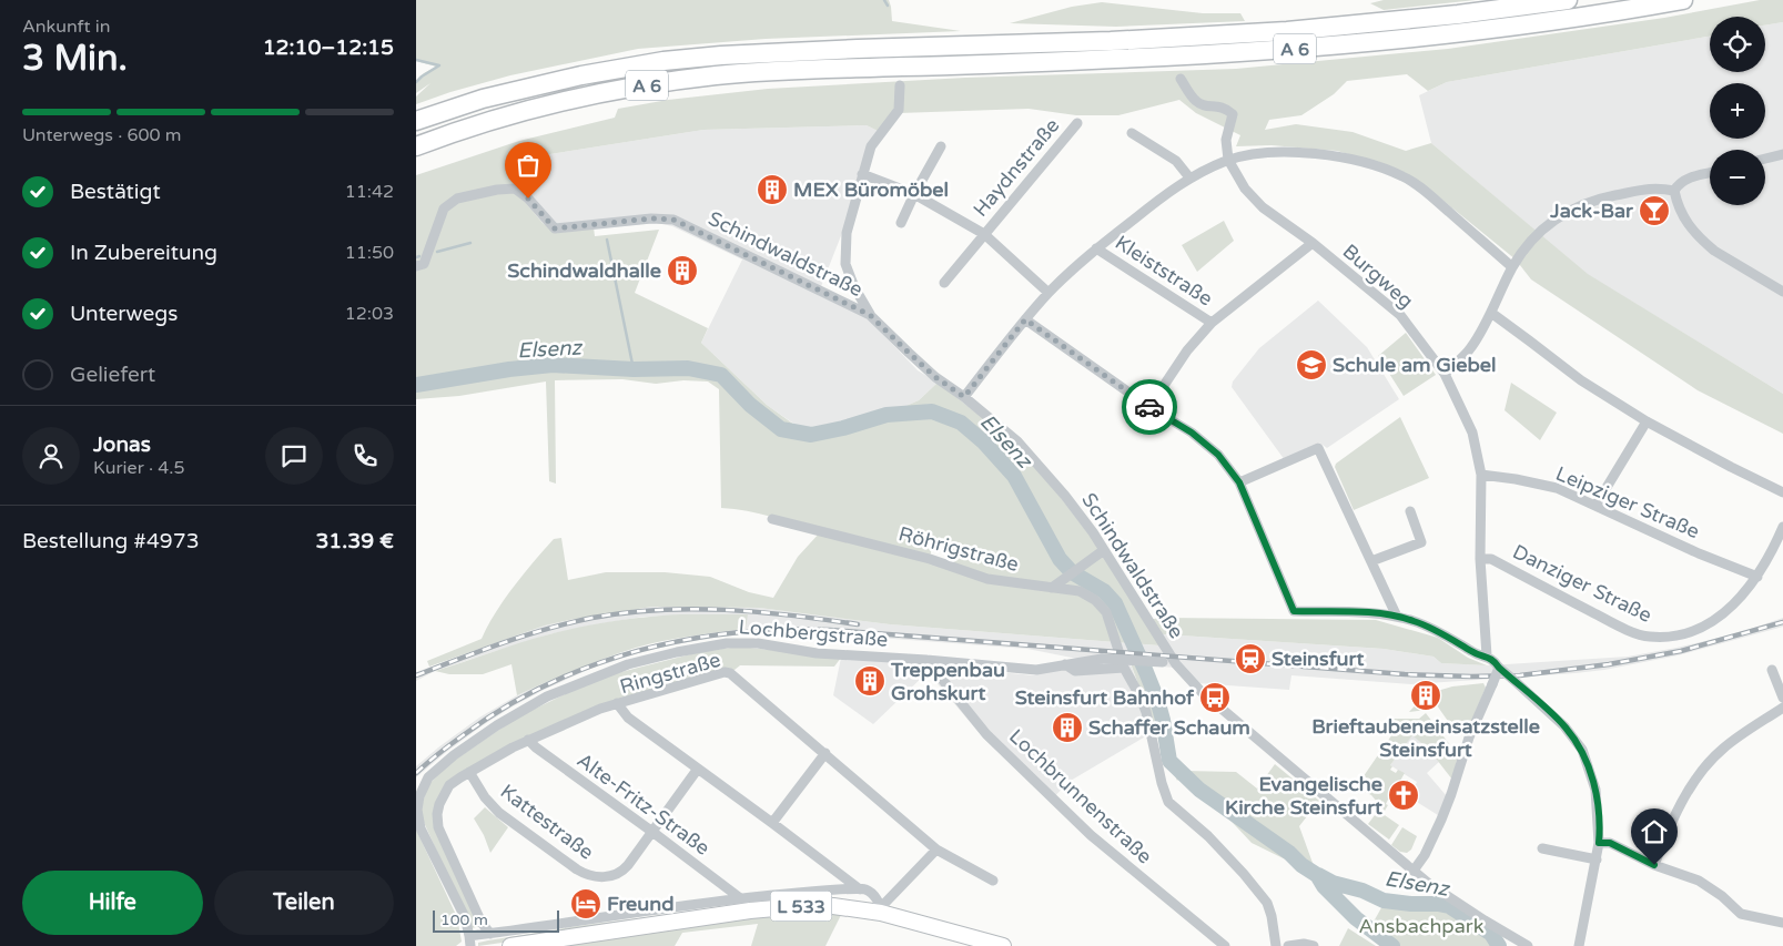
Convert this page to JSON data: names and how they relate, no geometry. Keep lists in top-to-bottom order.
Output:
{
  "streets": {
    "highway": ["A 6"],
    "main road": ["L 533"],
    "street": [
      "Haydnstraße",
      "Schindwaldstraße",
      "Kleiststraße",
      "Burgweg",
      "Leipziger Straße",
      "Röhrigstraße",
      "Danziger Straße",
      "Lochbergstraße",
      "Ringstraße",
      "Lochbrunnenstraße",
      "Alte-Fritz-Straße",
      "Kattestraße"
    ]
  },
  "crossings": [
    ["Haydnstraße", "Schindwaldstraße"],
    ["Schindwaldstraße", "Lochbergstraße"],
    ["Burgweg", "Leipziger Straße"],
    ["Burgweg", "Danziger Straße"],
    ["Leipziger Straße", "Danziger Straße"],
    ["Lochbergstraße", "Lochbrunnenstraße"],
    ["Ringstraße", "Kattestraße"],
    ["Ringstraße", "L 533"],
    ["Alte-Fritz-Straße", "Kattestraße"]
  ],
  "water": ["Elsenz"],
  "parks": ["Ansbachpark"],
  "places": {
    "building": [
      "MEX Büromöbel",
      "Schindwaldhalle",
      "Treppenbau Grohskurt",
      "Brieftaubeneinsatzstelle Steinsfurt",
      "Schaffer Schaum"
    ],
    "bar": ["Jack-Bar"],
    "school or university": ["Schule am Giebel"],
    "station": ["Steinsfurt"],
    "bus stop": ["Steinsfurt Bahnhof"],
    "church": ["Evangelische Kirche Steinsfurt"],
    "hotel": ["Freund"]
  },
  "scale_bar": "100 m",
  "page": {
    "heading": ["3 Min.", "Ankunft in", "12:10–12:15"],
    "panel": [
      "Jonas",
      "Kurier · 4.5",
      "Bestellung #4973",
      "31.39 €"
    ],
    "map_buttons": ["+", "−"],
    "bar": "Unterwegs · 600 m",
    "list": [
      ["Bestätigt", "11:42"],
      ["In Zubereitung", "11:50"],
      ["Unterwegs", "12:03"],
      "Geliefert"
    ],
    "buttons": ["Hilfe", "Teilen"],
    "scale": "100 m"
  }
}
